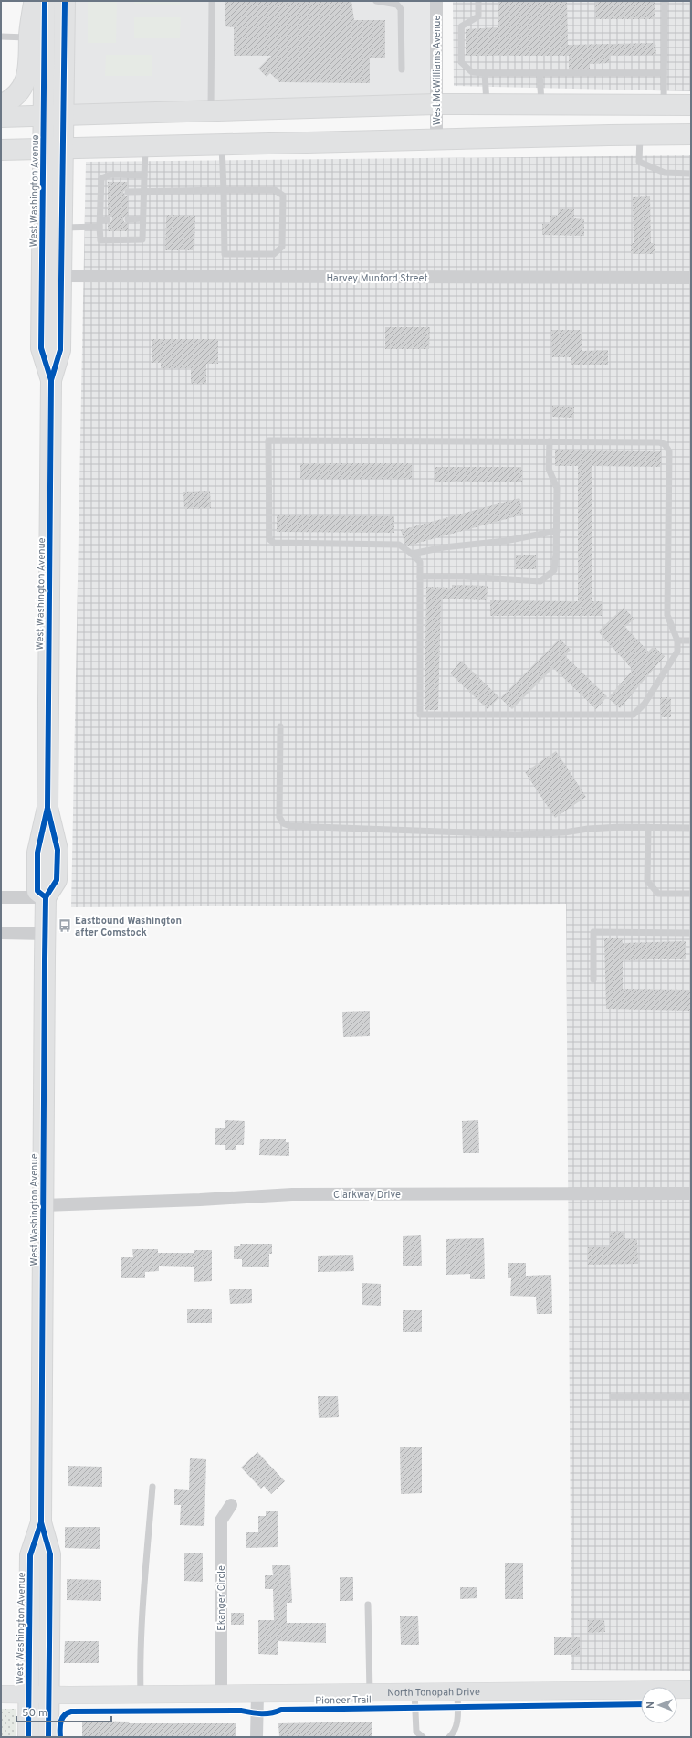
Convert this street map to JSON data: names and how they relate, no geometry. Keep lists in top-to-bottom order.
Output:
{
  "streets": {
    "main road": ["West Washington Avenue"],
    "street": [
      "West McWilliams Avenue",
      "Harvey Munford Street",
      "Clarkway Drive",
      "Ekanger Circle",
      "North Tonopah Drive"
    ],
    "cycle path": ["Pioneer Trail"]
  },
  "crossings": [
    ["West Washington Avenue", "Harvey Munford Street"],
    ["West Washington Avenue", "Clarkway Drive"],
    ["West Washington Avenue", "North Tonopah Drive"],
    ["Ekanger Circle", "North Tonopah Drive"]
  ],
  "places": {
    "bus stop": ["Eastbound Washington after Comstock"]
  },
  "scale_bar": "50 m",
  "north": "left"
}
